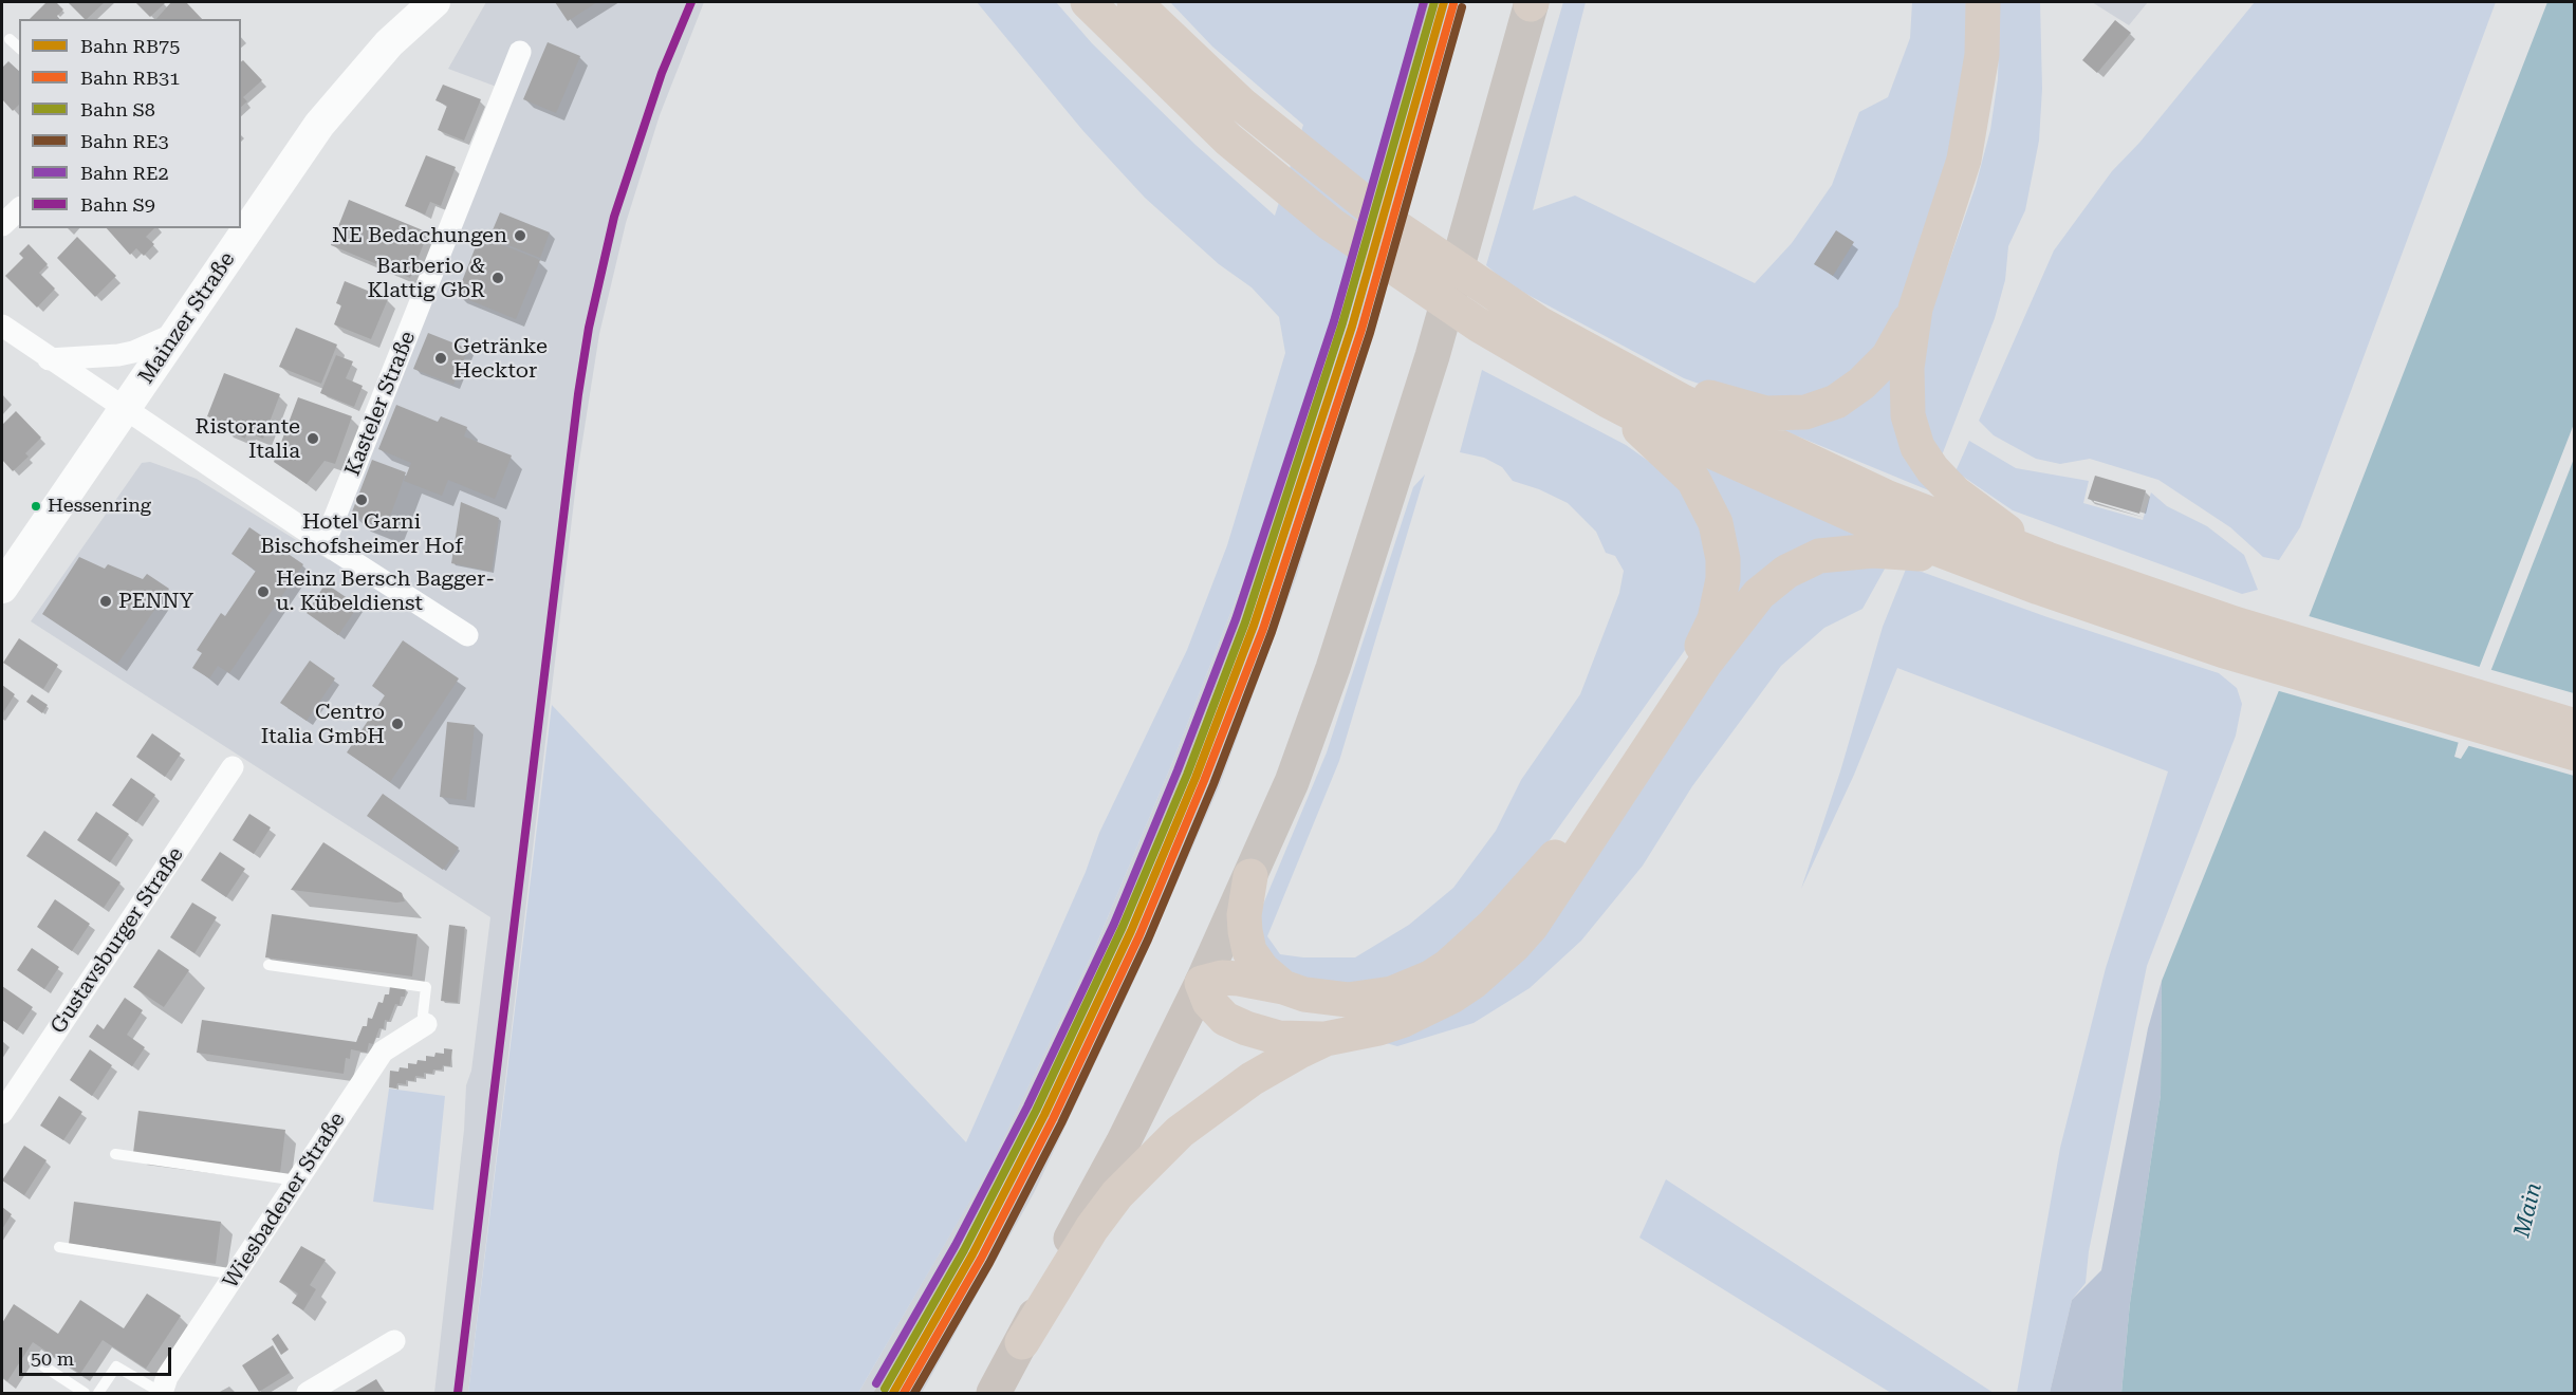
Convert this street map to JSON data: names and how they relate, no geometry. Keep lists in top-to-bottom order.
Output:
{
  "streets": {
    "main road": ["Mainzer Straße"],
    "street": ["Kasteler Straße", "Gustavsburger Straße", "Wiesbadener Straße"]
  },
  "water": ["Main"],
  "places": [
    "NE Bedachungen",
    "Barberio & Klattig GbR",
    "Getränke Hecktor",
    "Ristorante Italia",
    "Hotel Garni Bischofsheimer Hof",
    "Hessenring",
    "Heinz Bersch Bagger- u. Kübeldienst",
    "PENNY",
    "Centro Italia GmbH"
  ],
  "lines": [
    "rail line RB75",
    "rail line S8",
    "rail line RE2",
    "rail line S9",
    "rail line RB31",
    "rail line RE3"
  ],
  "legend": [
    "Bahn RB75",
    "Bahn RB31",
    "Bahn S8",
    "Bahn RE3",
    "Bahn RE2",
    "Bahn S9"
  ],
  "scale_bar": "50 m"
}
